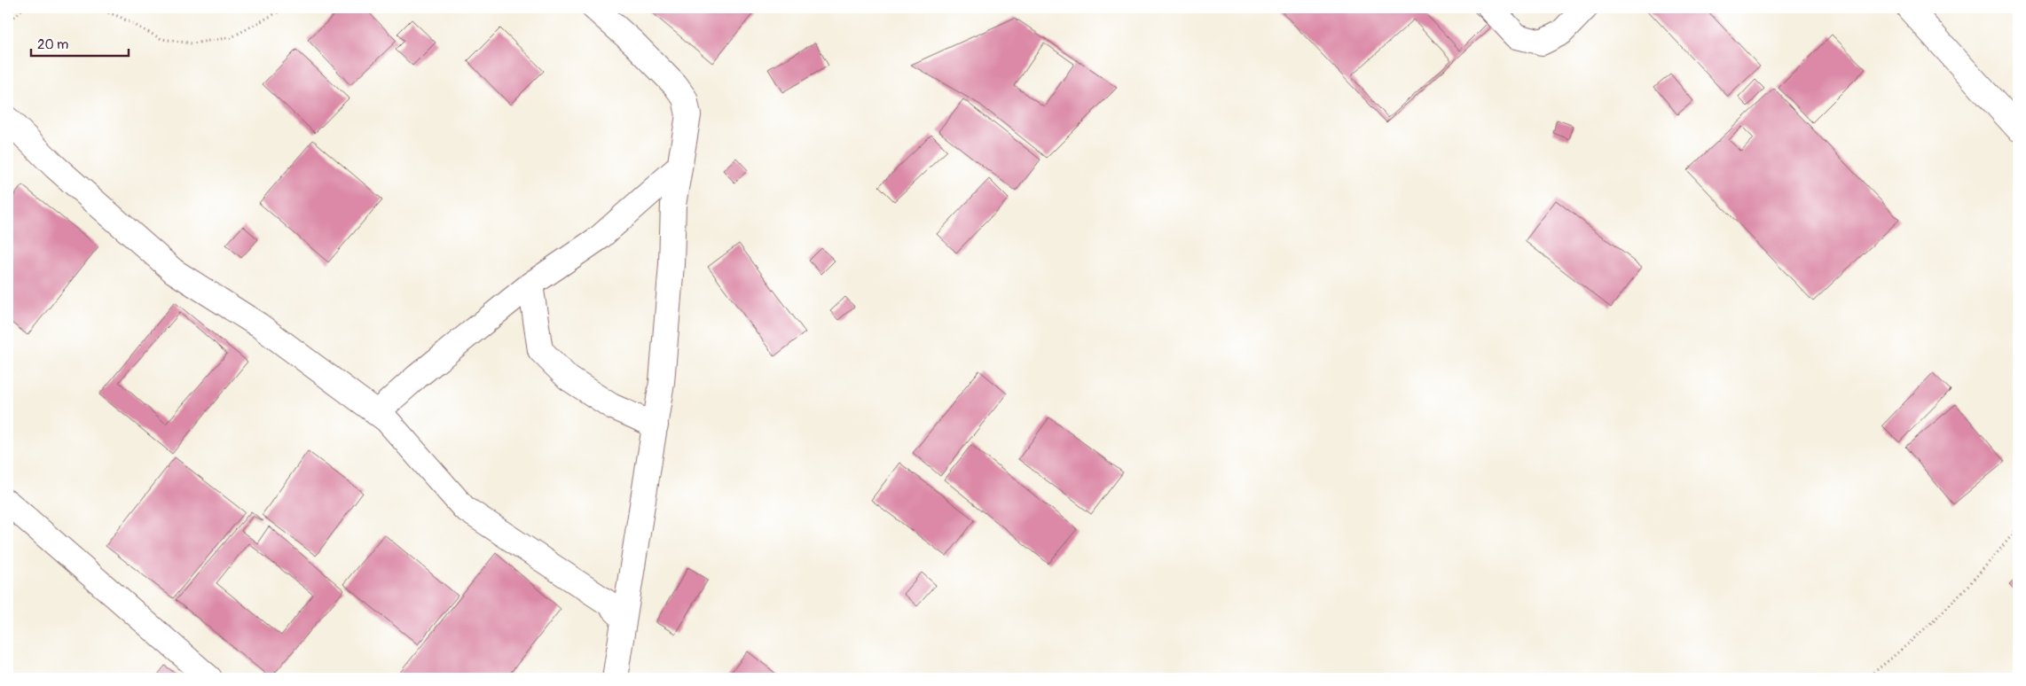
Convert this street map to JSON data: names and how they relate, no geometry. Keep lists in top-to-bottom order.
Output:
{
  "scale_bar": "20 m"
}
